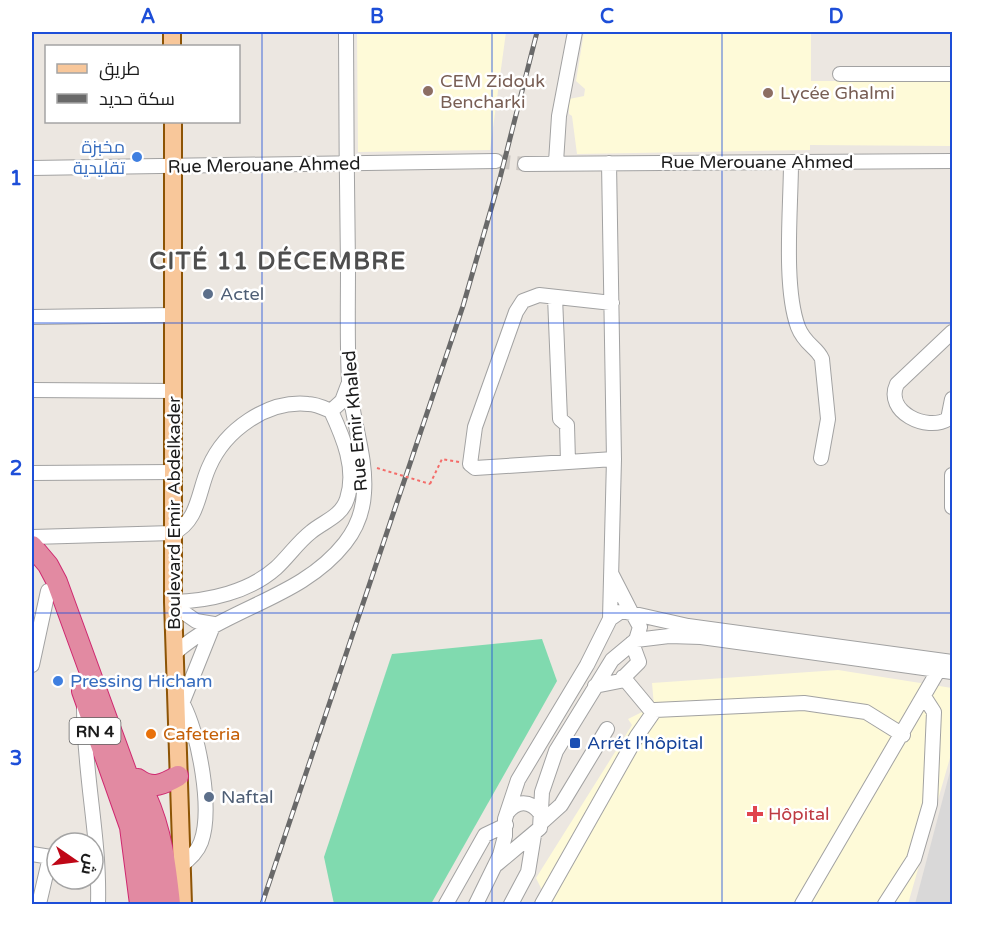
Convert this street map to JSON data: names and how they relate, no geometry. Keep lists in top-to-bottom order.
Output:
{
  "streets": {
    "highway": ["RN 4"],
    "main road": ["Boulevard Emir Abdelkader"],
    "street": ["Rue Merouane Ahmed", "Rue Emir Khaled"]
  },
  "crossings": [
    ["Rue Merouane Ahmed", "Rue Emir Khaled"],
    ["Rue Merouane Ahmed", "Boulevard Emir Abdelkader"],
    ["Rue Emir Khaled", "Boulevard Emir Abdelkader"]
  ],
  "districts": ["CITÉ 11 DÉCEMBRE"],
  "places": {
    "other": [
      "CEM Zidouk Bencharki",
      "Lycée Ghalmi",
      "مخبزة تقليدية",
      "Actel",
      "Pressing Hicham",
      "Cafeteria",
      "Naftal"
    ],
    "transit": ["Arrét l'hôpital"],
    "health": ["Hôpital"]
  },
  "legend": ["طريق", "سكة حديد"],
  "north": "right",
  "grid": {
    "columns": [
      "A",
      "B",
      "C",
      "D"
    ],
    "rows": ["1", "2", "3"]
  }
}
